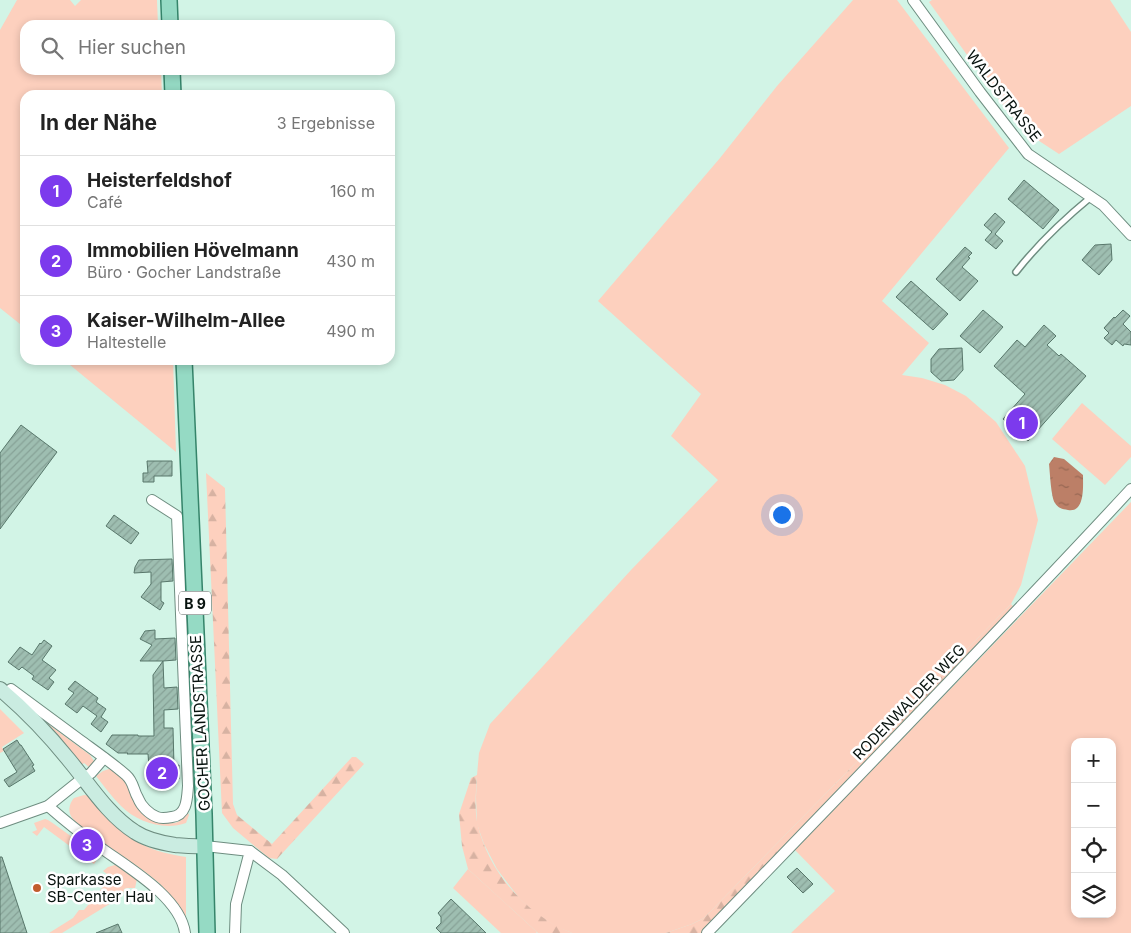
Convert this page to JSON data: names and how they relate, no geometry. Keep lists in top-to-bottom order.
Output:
{
  "streets": {
    "main road": ["B 9", "GOCHER LANDSTRASSE"],
    "street": ["WALDSTRASSE", "RODENWALDER WEG"]
  },
  "places": ["Sparkasse SB-Center Hau"],
  "page": {
    "search": "Hier suchen",
    "heading": ["In der Nähe", "3 Ergebnisse"],
    "list": [
      {
        "mark": "1",
        "name": "Heisterfeldshof",
        "note": "Café",
        "value": "160 m"
      },
      {
        "mark": "2",
        "name": "Immobilien Hövelmann",
        "note": "Büro · Gocher Landstraße",
        "value": "430 m"
      },
      {
        "mark": "3",
        "name": "Kaiser-Wilhelm-Allee",
        "note": "Haltestelle",
        "value": "490 m"
      }
    ],
    "pins": ["1", "2", "3"],
    "map_buttons": ["+", "−"]
  }
}
